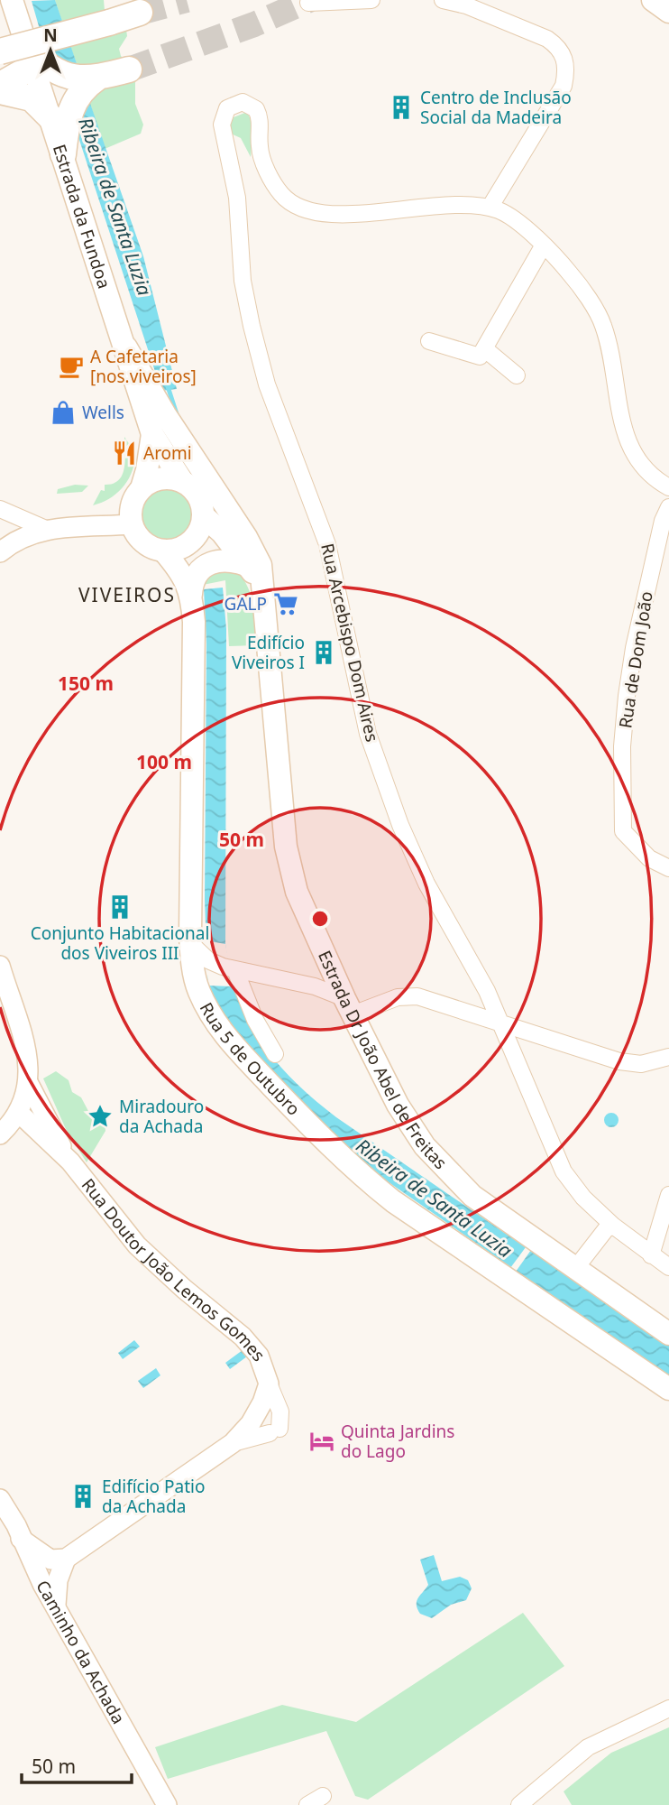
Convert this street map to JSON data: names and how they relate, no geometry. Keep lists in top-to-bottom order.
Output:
{
  "streets": {
    "main road": ["Estrada da Fundoa", "Rua 5 de Outubro", "Estrada Dr João Abel de Freitas"],
    "street": [
      "Rua Arcebispo Dom Aires",
      "Rua de Dom João",
      "Rua Doutor João Lemos Gomes",
      "Caminho da Achada"
    ]
  },
  "crossings": [
    ["Estrada da Fundoa", "Rua 5 de Outubro"],
    ["Estrada da Fundoa", "Estrada Dr João Abel de Freitas"],
    ["Rua 5 de Outubro", "Estrada Dr João Abel de Freitas"]
  ],
  "districts": ["VIVEIROS"],
  "water": ["Ribeira de Santa Luzia"],
  "places": {
    "building": [
      "Centro de Inclusão Social da Madeira",
      "Edifício Viveiros I",
      "Conjunto Habitacional dos Viveiros III",
      "Edifício Patio da Achada"
    ],
    "cafe": ["A Cafetaria [nos.viveiros]"],
    "shop": ["Wells"],
    "restaurant": ["Aromi"],
    "supermarket": ["GALP"],
    "place": ["Miradouro da Achada"],
    "hotel": ["Quinta Jardins do Lago"]
  },
  "scale_bar": "50 m",
  "north": "top",
  "rings": ["150 m", "100 m", "50 m"]
}
